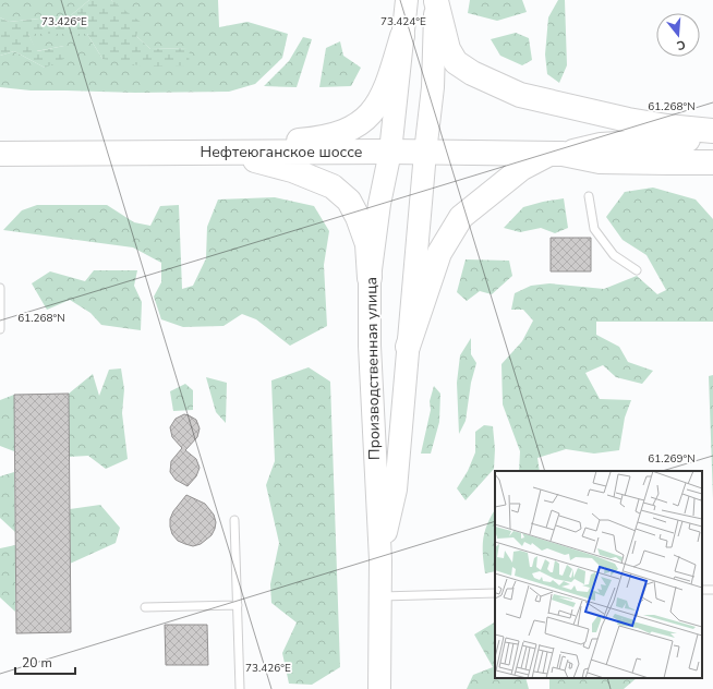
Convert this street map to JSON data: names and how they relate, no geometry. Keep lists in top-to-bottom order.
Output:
{
  "streets": {
    "main road": ["Нефтеюганское шоссе", "Производственная улица"]
  },
  "crossings": [
    ["Нефтеюганское шоссе", "Производственная улица"]
  ],
  "scale_bar": "20 m",
  "north": "bottom",
  "coordinates": [
    "73.426°E",
    "73.424°E",
    "61.268°N",
    "61.269°N"
  ]
}
